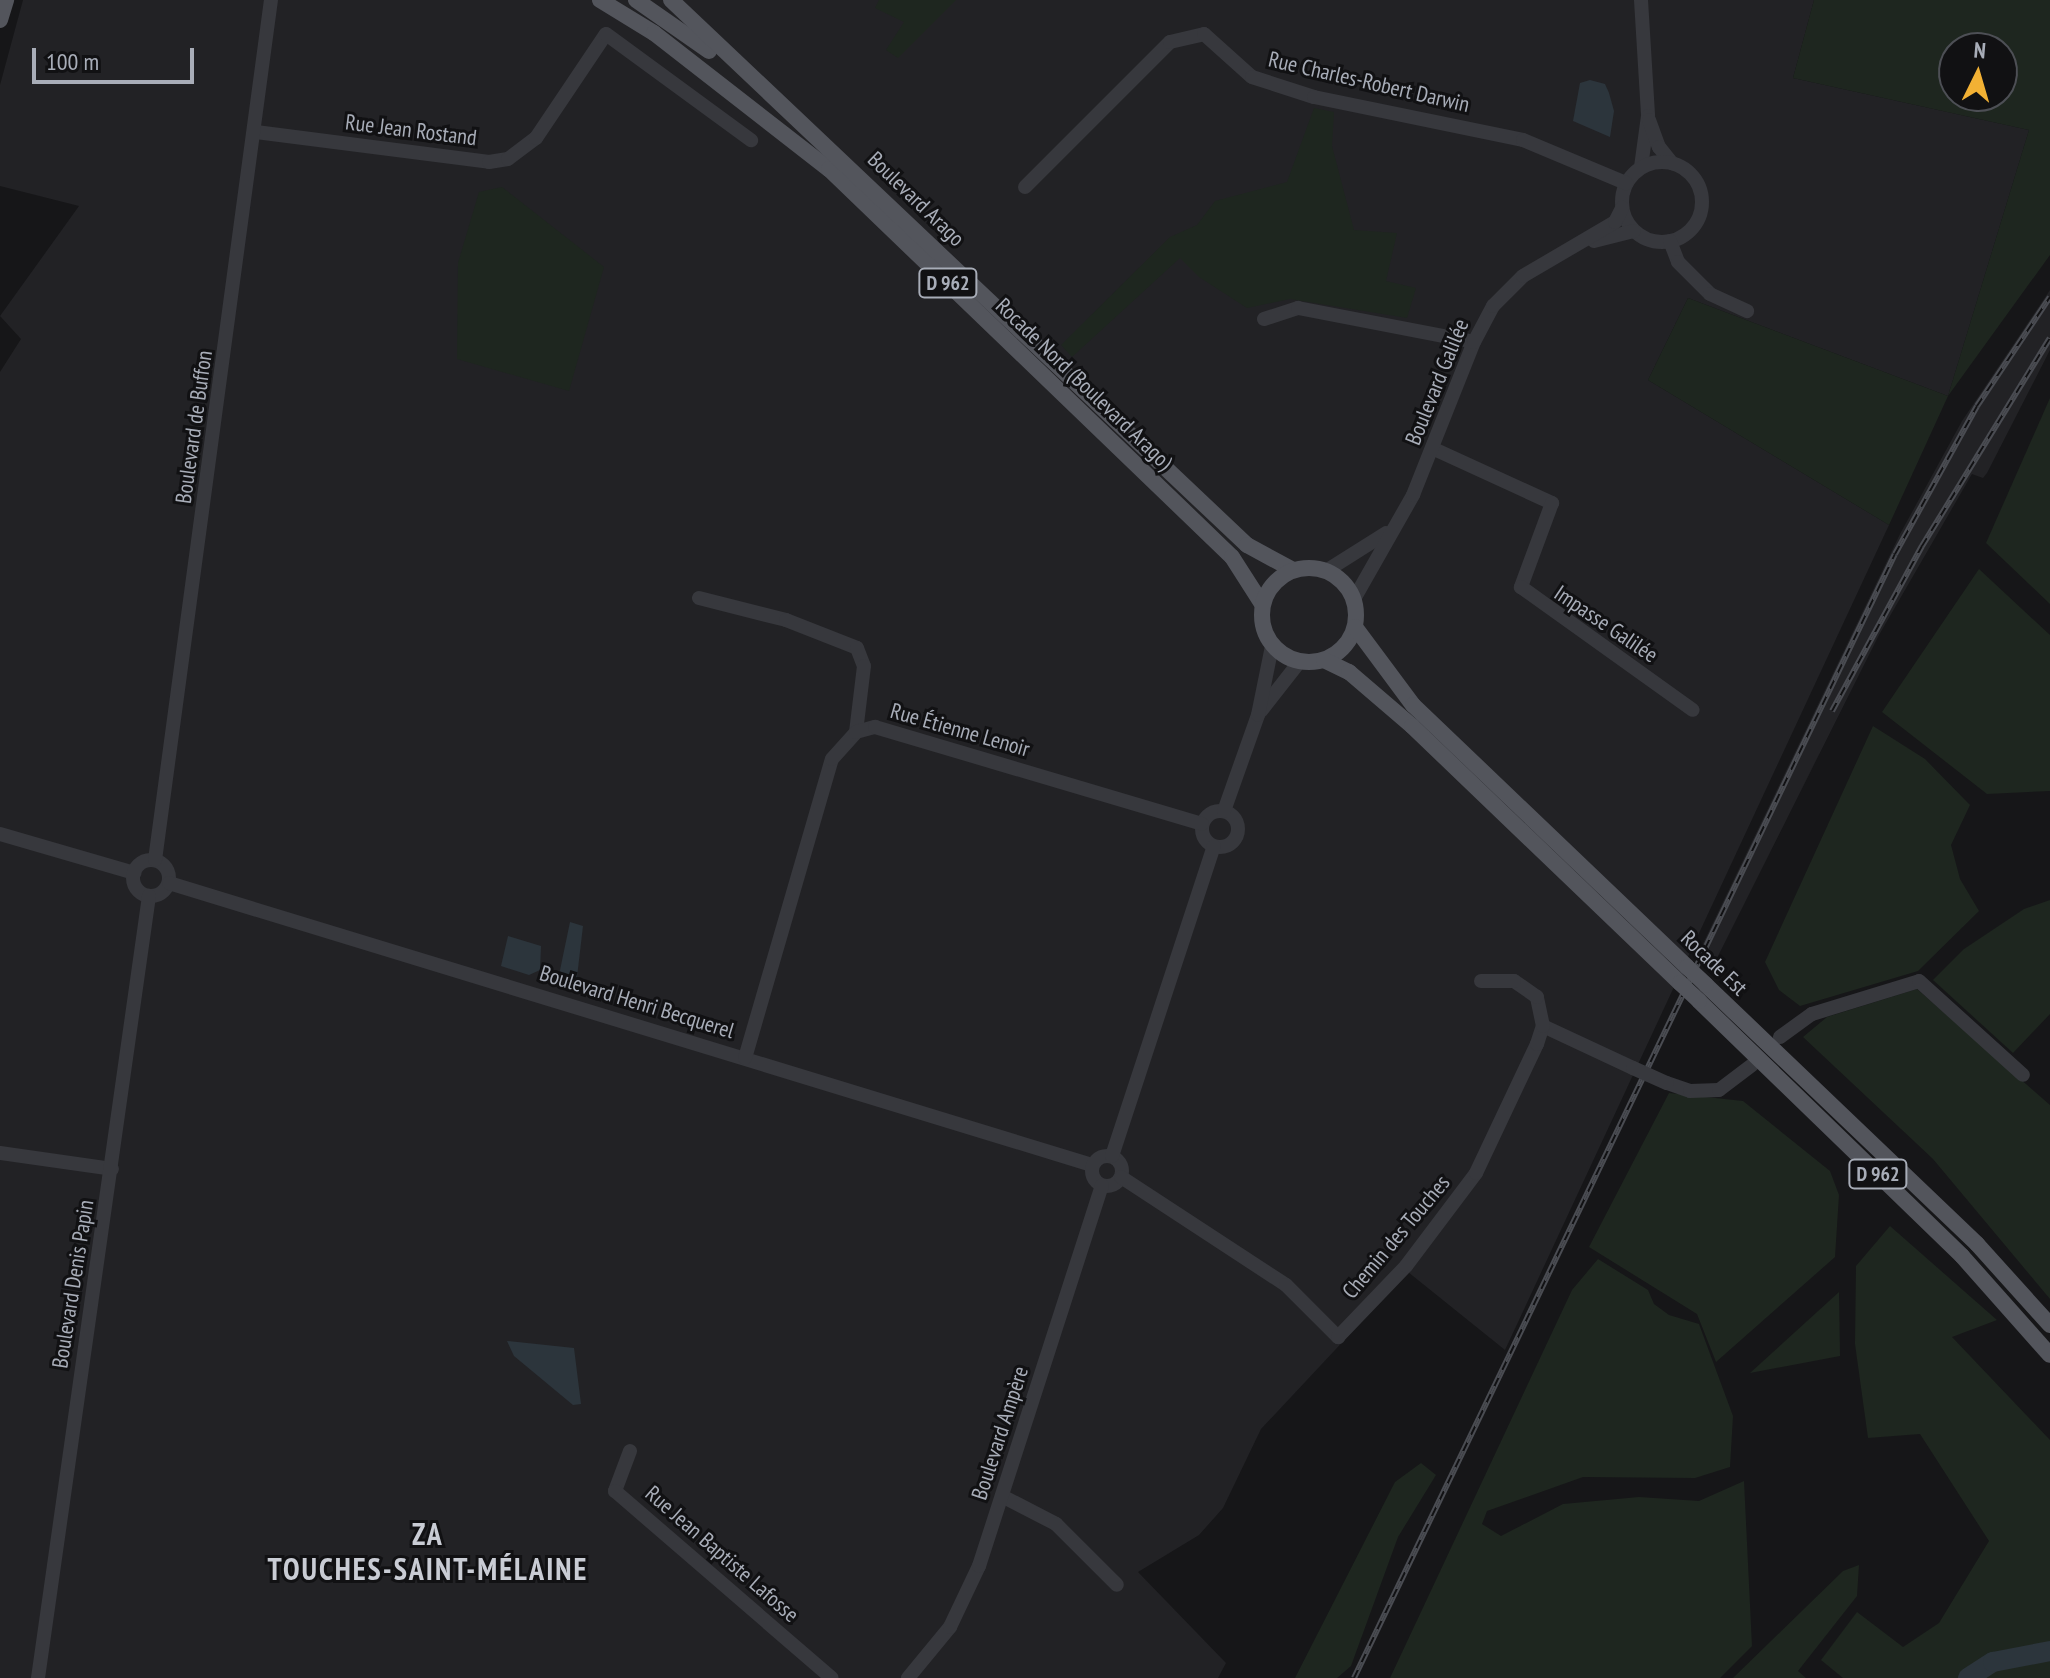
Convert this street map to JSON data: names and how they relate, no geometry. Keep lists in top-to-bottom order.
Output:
{
  "streets": {
    "main road": [
      "Boulevard Arago",
      "D 962",
      "Rocade Nord (Boulevard Arago)",
      "Rocade Est"
    ],
    "street": [
      "Rue Charles-Robert Darwin",
      "Rue Jean Rostand",
      "Boulevard Galilée",
      "Boulevard de Buffon",
      "Impasse Galilée",
      "Rue Étienne Lenoir",
      "Boulevard Henri Becquerel",
      "Chemin des Touches",
      "Boulevard Denis Papin",
      "Boulevard Ampère",
      "Rue Jean Baptiste Lafosse"
    ]
  },
  "crossings": [
    ["Rue Charles-Robert Darwin", "Boulevard Galilée"],
    ["Rue Jean Rostand", "Boulevard de Buffon"],
    ["Boulevard Arago", "D 962"],
    ["Boulevard Arago", "Boulevard Galilée"],
    ["Boulevard Arago", "Rocade Nord (Boulevard Arago)"],
    ["Boulevard Arago", "Rocade Est"],
    ["D 962", "Boulevard Galilée"],
    ["D 962", "Rocade Nord (Boulevard Arago)"],
    ["D 962", "Rocade Est"],
    ["Boulevard Galilée", "Rocade Nord (Boulevard Arago)"],
    ["Boulevard Galilée", "Impasse Galilée"],
    ["Boulevard Galilée", "Rocade Est"],
    ["Rocade Nord (Boulevard Arago)", "Rocade Est"],
    ["Boulevard de Buffon", "Boulevard Henri Becquerel"],
    ["Boulevard de Buffon", "Boulevard Denis Papin"],
    ["Rue Étienne Lenoir", "Boulevard Henri Becquerel"],
    ["Boulevard Henri Becquerel", "Chemin des Touches"],
    ["Boulevard Henri Becquerel", "Boulevard Denis Papin"],
    ["Boulevard Henri Becquerel", "Boulevard Ampère"],
    ["Chemin des Touches", "Boulevard Ampère"]
  ],
  "districts": ["ZA TOUCHES-SAINT-MÉLAINE"],
  "scale_bar": "100 m",
  "north": "top"
}
